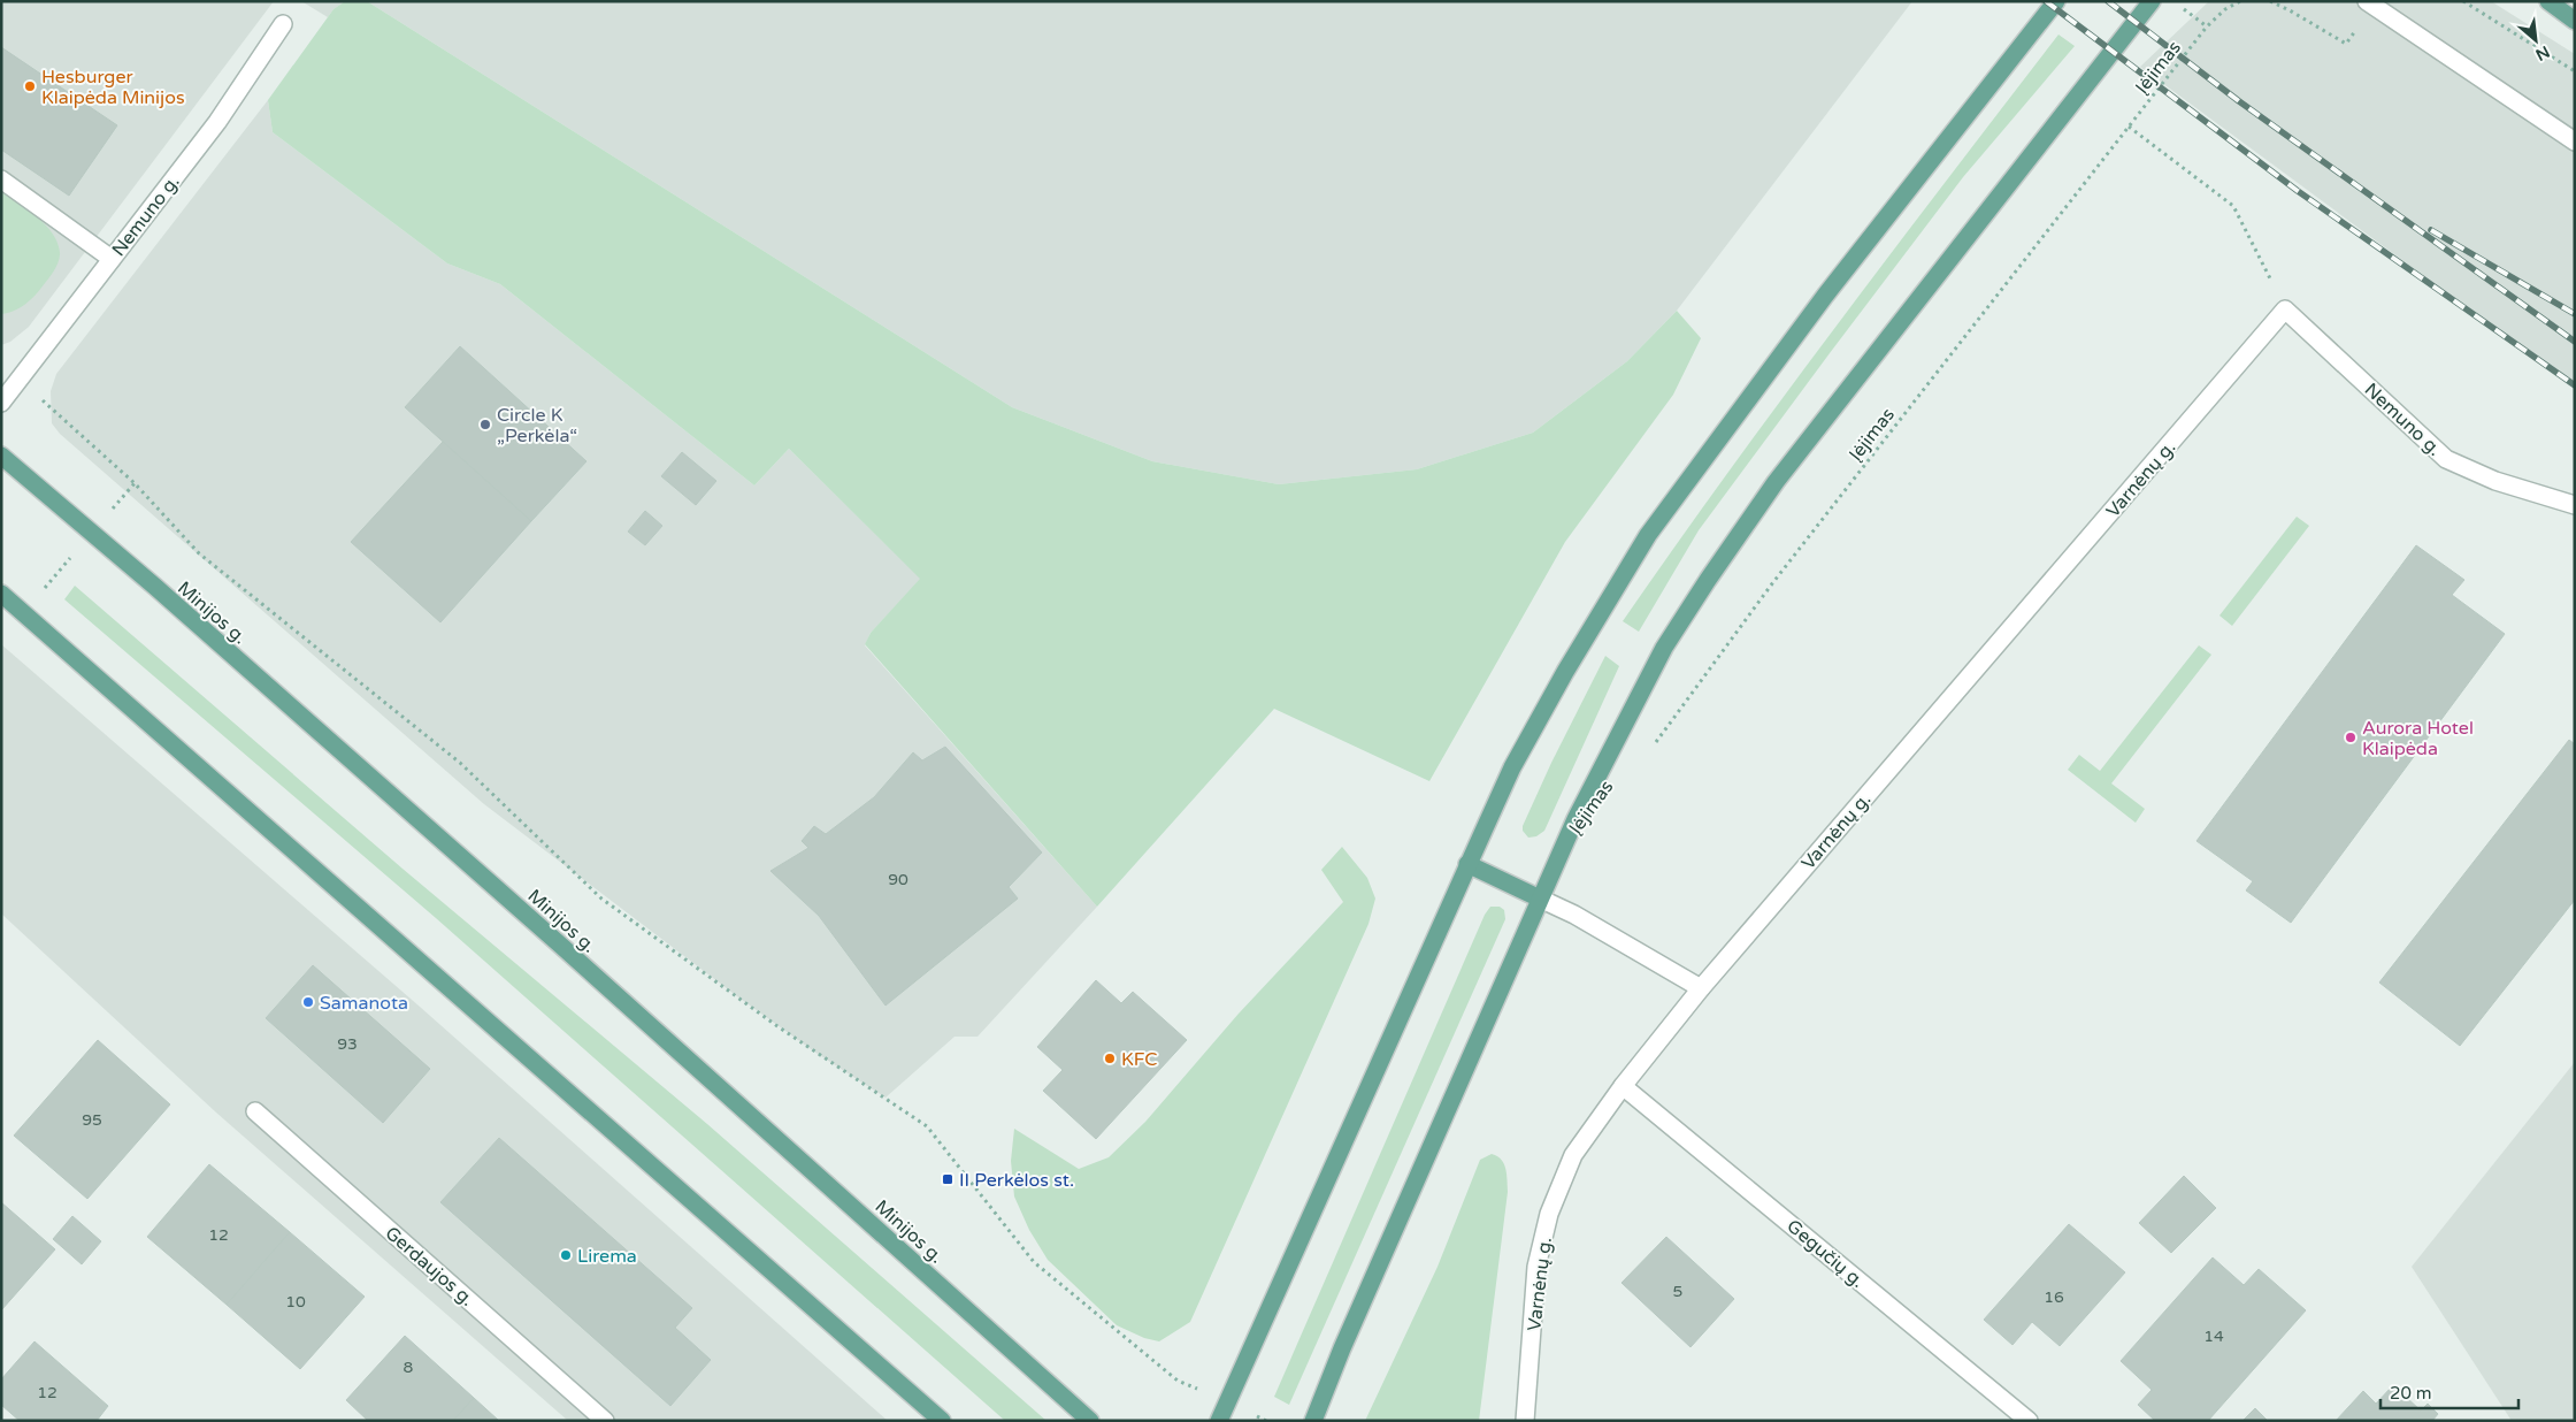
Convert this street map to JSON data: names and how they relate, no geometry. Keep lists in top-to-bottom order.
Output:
{
  "streets": {
    "main road": ["Minijos g."],
    "street": [
      "Nemuno g.",
      "Varnėnų g.",
      "Gegučių g.",
      "Gerdaujos g."
    ],
    "path": ["Įėjimas"]
  },
  "crossings": [
    ["Nemuno g.", "Varnėnų g."],
    ["Varnėnų g.", "Gegučių g."]
  ],
  "places": {
    "other": [
      "Hesburger Klaipėda Minijos",
      "Circle K „Perkėla“",
      "Aurora Hotel Klaipėda",
      "Samanota",
      "KFC",
      "Lirema"
    ],
    "transit": ["II Perkėlos st."]
  },
  "house_numbers": [
    "90",
    "93",
    "95",
    "12",
    "5",
    "16",
    "10",
    "14",
    "8",
    "12"
  ],
  "scale_bar": "20 m",
  "north": "bottom right"
}
